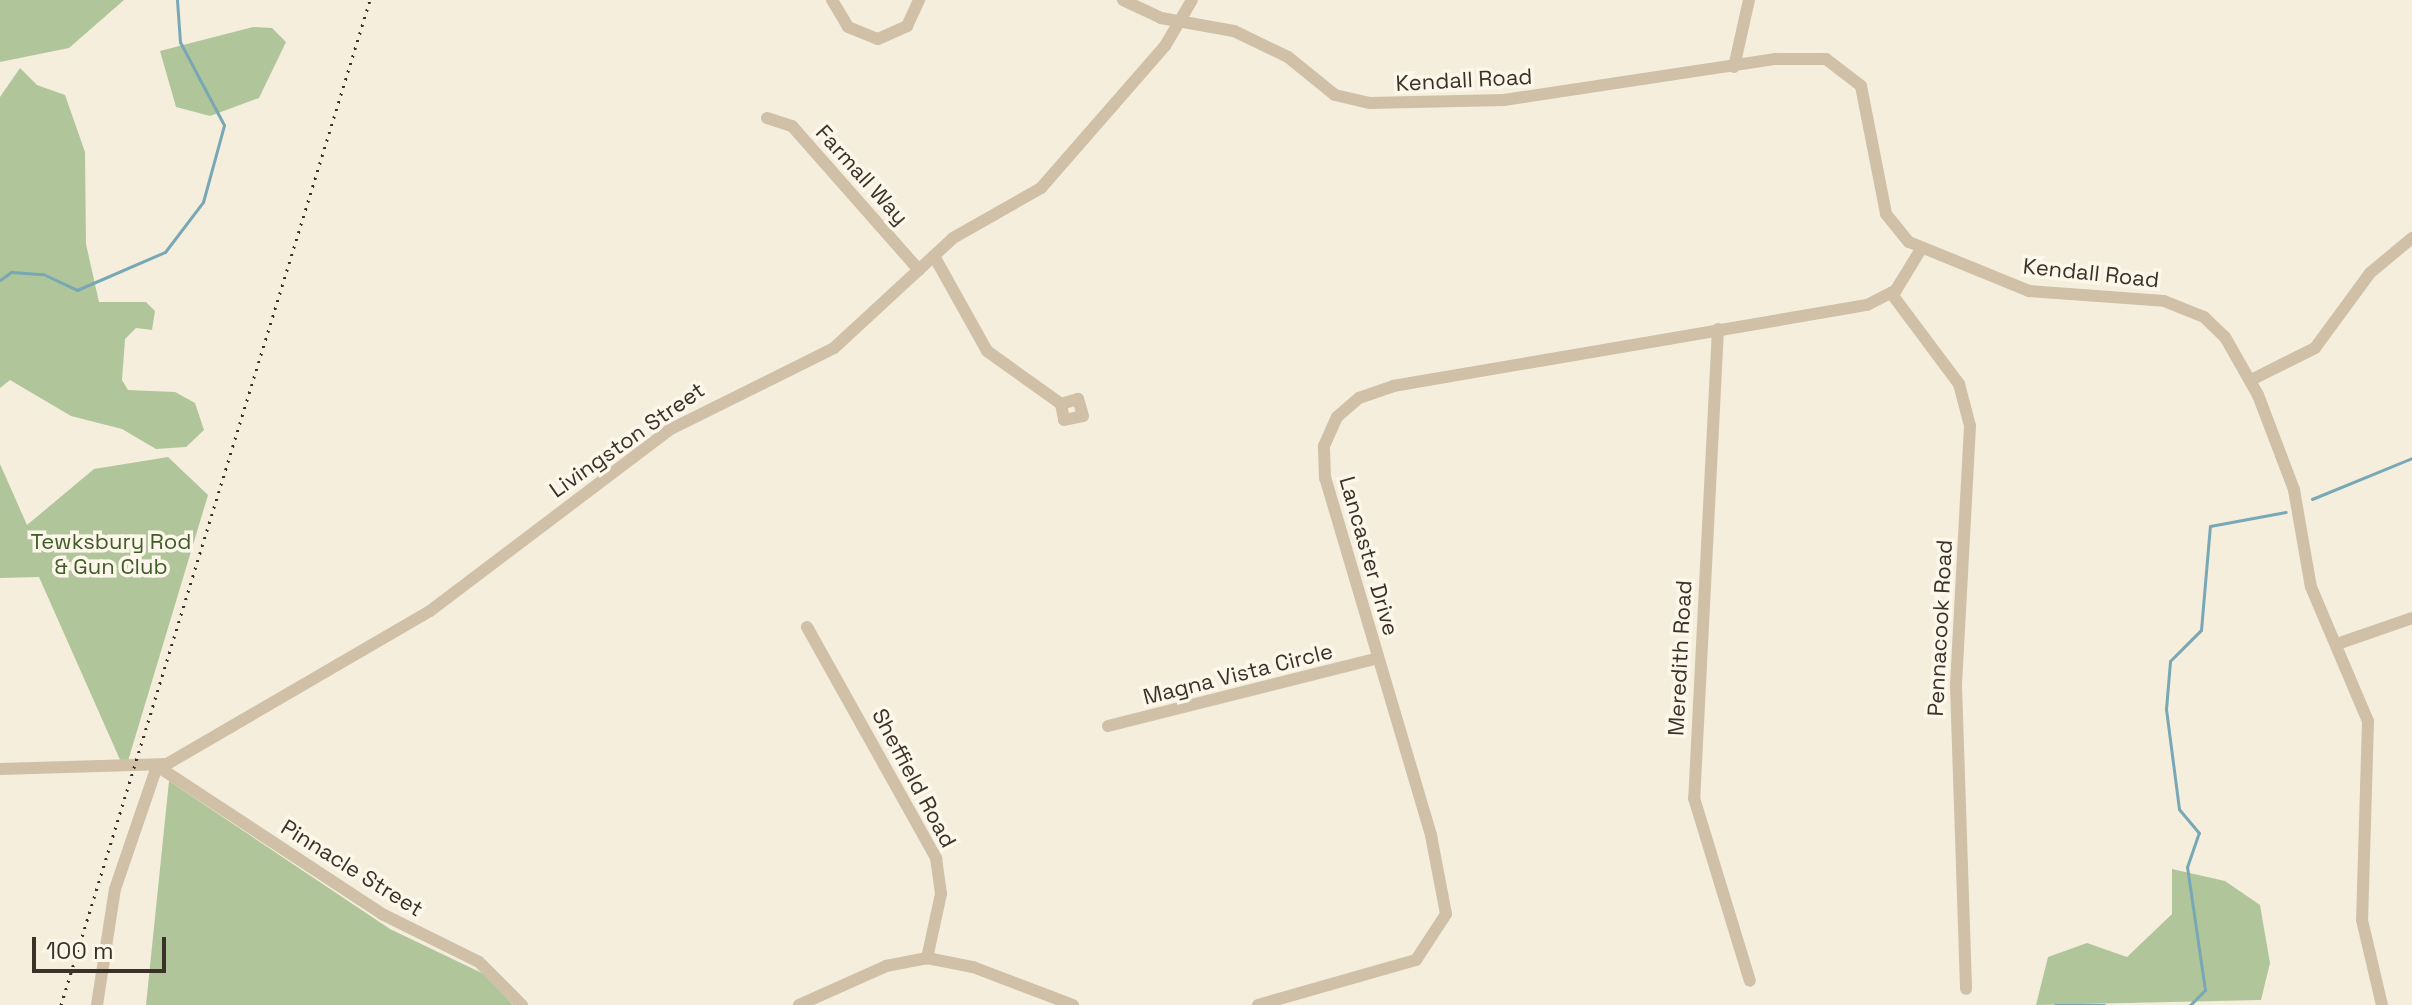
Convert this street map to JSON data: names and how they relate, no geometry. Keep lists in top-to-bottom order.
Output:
{
  "streets": {
    "street": [
      "Kendall Road",
      "Farmall Way",
      "Livingston Street",
      "Lancaster Drive",
      "Pennacook Road",
      "Meredith Road",
      "Magna Vista Circle",
      "Sheffield Road",
      "Pinnacle Street"
    ]
  },
  "crossings": [
    ["Kendall Road", "Livingston Street"],
    ["Farmall Way", "Livingston Street"],
    ["Livingston Street", "Pinnacle Street"],
    ["Lancaster Drive", "Pennacook Road"],
    ["Lancaster Drive", "Meredith Road"],
    ["Lancaster Drive", "Magna Vista Circle"]
  ],
  "parks": ["Tewksbury Rod & Gun Club"],
  "scale_bar": "100 m"
}
